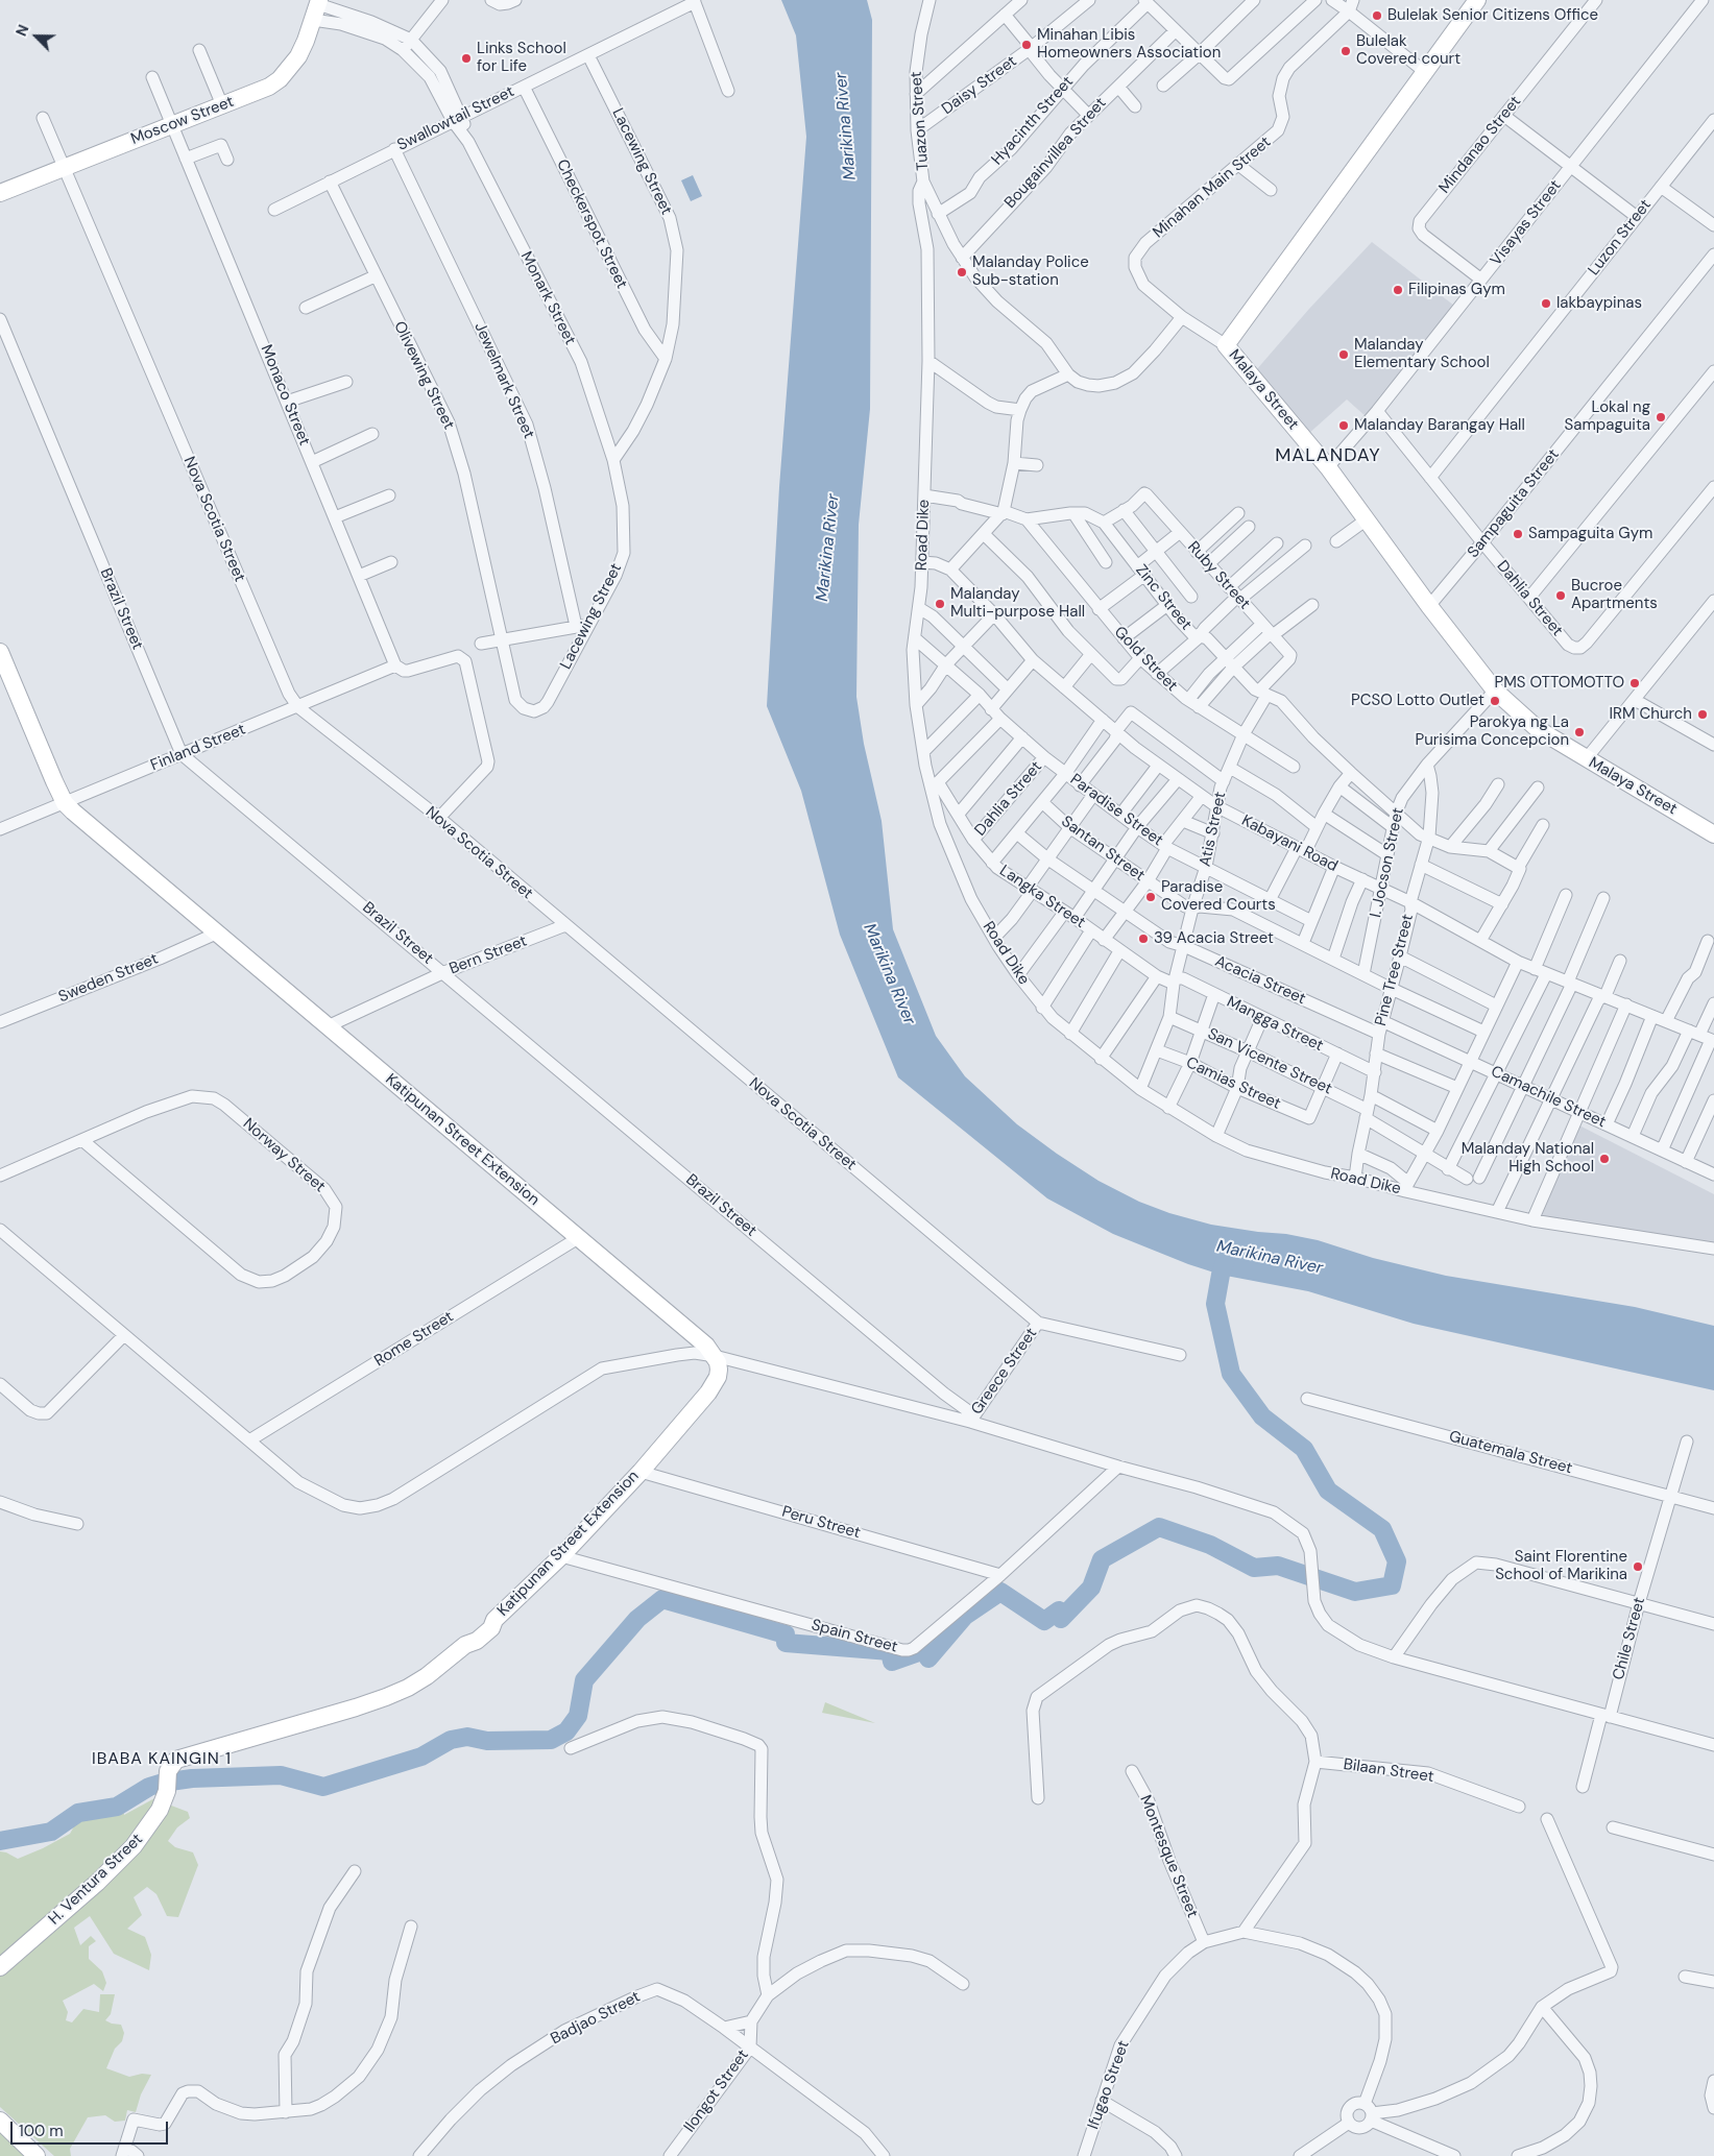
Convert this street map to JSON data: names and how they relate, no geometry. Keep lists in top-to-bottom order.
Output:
{
  "streets": {
    "street": [
      "Daisy Street",
      "Swallowtail Street",
      "Moscow Street",
      "Tuazon Street",
      "Hyacinth Street",
      "Mindanao Street",
      "Bougainvillea Street",
      "Lacewing Street",
      "Minahan Main Street",
      "Visayas Street",
      "Checkerspot Street",
      "Luzon Street",
      "Monark Street",
      "Olivewing Street",
      "Jewelmark Street",
      "Malaya Street",
      "Monaco Street",
      "Sampaguita Street",
      "Nova Scotia Street",
      "Road Dike",
      "Ruby Street",
      "Zinc Street",
      "Dahlia Street",
      "Brazil Street",
      "Gold Street",
      "Finland Street",
      "Paradise Street",
      "Atis Street",
      "Kabayani Road",
      "Santan Street",
      "I. Jocson Street",
      "Langka Street",
      "Bern Street",
      "Pine Tree Street",
      "Sweden Street",
      "Acacia Street",
      "Mangga Street",
      "San Vicente Street",
      "Camias Street",
      "Camachile Street",
      "Katipunan Street Extension",
      "Norway Street",
      "Rome Street",
      "Greece Street",
      "Guatemala Street",
      "Peru Street",
      "Spain Street",
      "Chile Street",
      "Bilaan Street",
      "Montesque Street",
      "H. Ventura Street",
      "Badjao Street",
      "Ifugao Street",
      "Ilongot Street"
    ]
  },
  "crossings": [
    ["Daisy Street", "Tuazon Street"],
    ["Swallowtail Street", "Lacewing Street"],
    ["Swallowtail Street", "Checkerspot Street"],
    ["Swallowtail Street", "Monark Street"],
    ["Swallowtail Street", "Olivewing Street"],
    ["Swallowtail Street", "Jewelmark Street"],
    ["Moscow Street", "Monark Street"],
    ["Moscow Street", "Monaco Street"],
    ["Moscow Street", "Nova Scotia Street"],
    ["Tuazon Street", "Road Dike"],
    ["Mindanao Street", "Visayas Street"],
    ["Lacewing Street", "Checkerspot Street"],
    ["Lacewing Street", "Monark Street"],
    ["Lacewing Street", "Olivewing Street"],
    ["Lacewing Street", "Jewelmark Street"],
    ["Minahan Main Street", "Malaya Street"],
    ["Visayas Street", "Malaya Street"],
    ["Malaya Street", "Sampaguita Street"],
    ["Malaya Street", "I. Jocson Street"],
    ["Monaco Street", "Finland Street"],
    ["Sampaguita Street", "Dahlia Street"],
    ["Nova Scotia Street", "Finland Street"],
    ["Nova Scotia Street", "Bern Street"],
    ["Nova Scotia Street", "Greece Street"],
    ["Road Dike", "Paradise Street"],
    ["Road Dike", "Atis Street"],
    ["Road Dike", "Kabayani Road"],
    ["Road Dike", "Langka Street"],
    ["Road Dike", "Pine Tree Street"],
    ["Ruby Street", "Atis Street"],
    ["Zinc Street", "Atis Street"],
    ["Zinc Street", "I. Jocson Street"],
    ["Zinc Street", "Pine Tree Street"],
    ["Dahlia Street", "Paradise Street"],
    ["Dahlia Street", "Langka Street"],
    ["Brazil Street", "Finland Street"],
    ["Brazil Street", "Bern Street"],
    ["Brazil Street", "Greece Street"],
    ["Gold Street", "Atis Street"],
    ["Finland Street", "Katipunan Street Extension"],
    ["Paradise Street", "Atis Street"],
    ["Atis Street", "Kabayani Road"],
    ["Atis Street", "Santan Street"],
    ["Atis Street", "Langka Street"],
    ["Atis Street", "Acacia Street"],
    ["Atis Street", "Mangga Street"],
    ["Atis Street", "San Vicente Street"],
    ["Atis Street", "Camias Street"],
    ["Kabayani Road", "I. Jocson Street"],
    ["Kabayani Road", "Pine Tree Street"],
    ["I. Jocson Street", "Pine Tree Street"],
    ["Langka Street", "Mangga Street"],
    ["Bern Street", "Katipunan Street Extension"],
    ["Pine Tree Street", "Acacia Street"],
    ["Pine Tree Street", "Mangga Street"],
    ["Pine Tree Street", "San Vicente Street"],
    ["Pine Tree Street", "Camachile Street"],
    ["Sweden Street", "Katipunan Street Extension"],
    ["San Vicente Street", "Camias Street"],
    ["San Vicente Street", "Camachile Street"],
    ["Katipunan Street Extension", "Rome Street"],
    ["Katipunan Street Extension", "Peru Street"],
    ["Katipunan Street Extension", "Spain Street"],
    ["Katipunan Street Extension", "H. Ventura Street"],
    ["Guatemala Street", "Chile Street"],
    ["Peru Street", "Spain Street"],
    ["Montesque Street", "Ifugao Street"],
    ["Badjao Street", "Ilongot Street"]
  ],
  "districts": ["MALANDAY", "IBABA KAINGIN 1"],
  "water": ["Marikina River"],
  "places": [
    "Bulelak Senior Citizens Office",
    "Minahan Libis Homeowners Association",
    "Bulelak Covered court",
    "Links School for Life",
    "Malanday Police Sub-station",
    "Filipinas Gym",
    "lakbaypinas",
    "Malanday Elementary School",
    "Lokal ng Sampaguita",
    "Malanday Barangay Hall",
    "Sampaguita Gym",
    "Bucroe Apartments",
    "Malanday Multi-purpose Hall",
    "PMS OTTOMOTTO",
    "PCSO Lotto Outlet",
    "IRM Church",
    "Parokya ng La Purisima Concepcion",
    "Paradise Covered Courts",
    "39 Acacia Street",
    "Malanday National High School",
    "Saint Florentine School of Marikina"
  ],
  "scale_bar": "100 m",
  "north": "top left"
}
